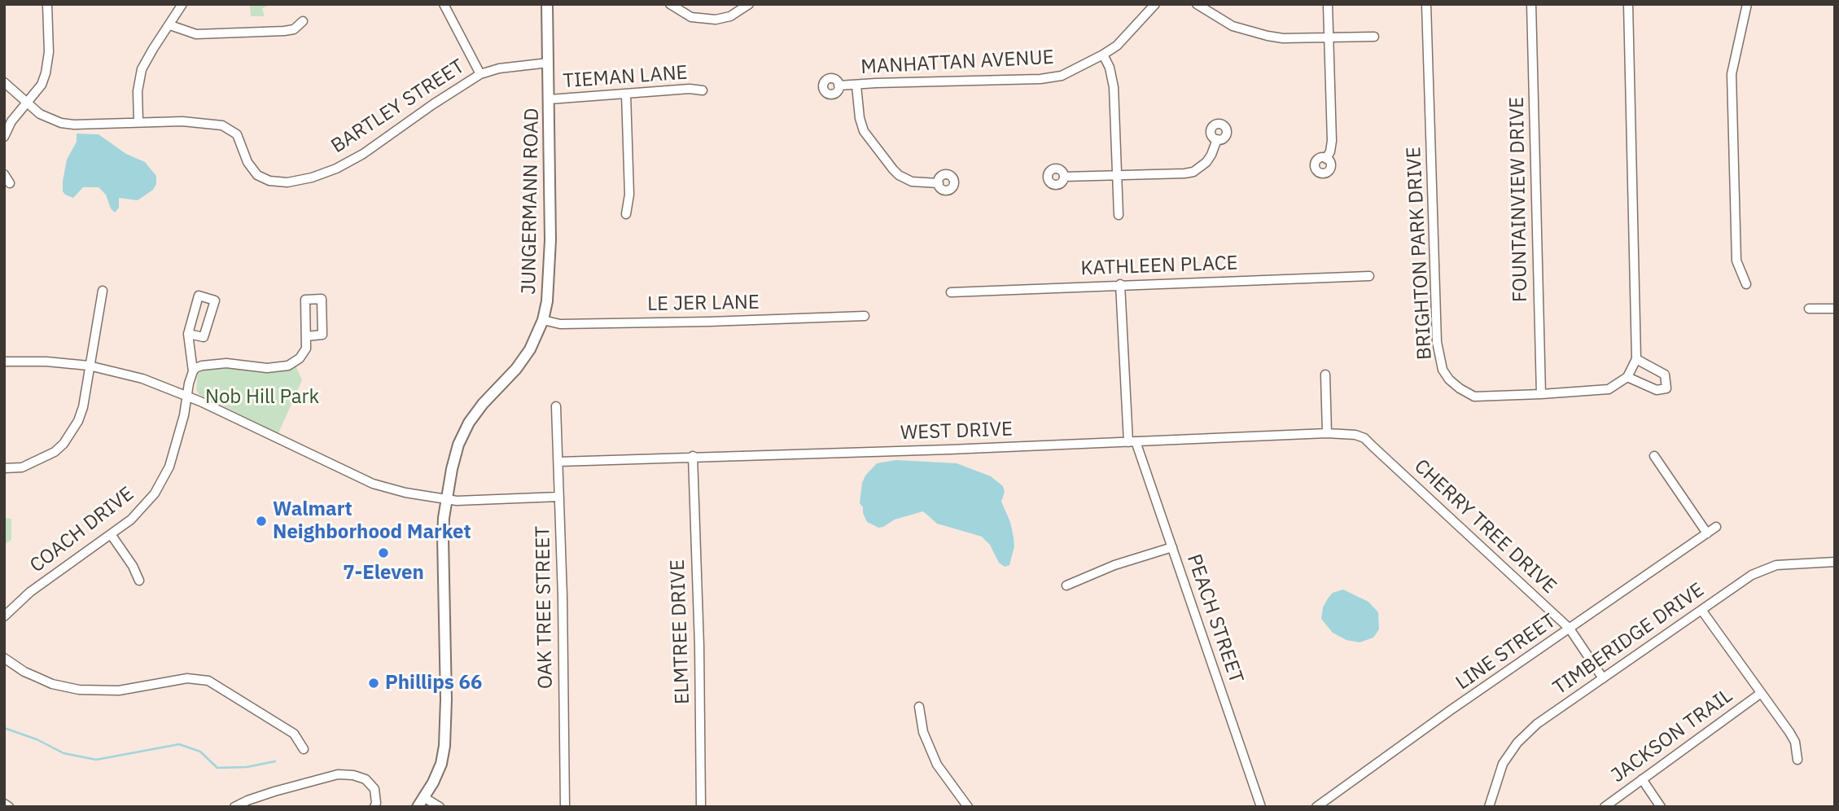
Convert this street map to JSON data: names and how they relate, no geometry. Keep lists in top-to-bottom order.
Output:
{
  "streets": {
    "main road": ["JUNGERMANN ROAD"],
    "street": [
      "MANHATTAN AVENUE",
      "TIEMAN LANE",
      "BARTLEY STREET",
      "FOUNTAINVIEW DRIVE",
      "BRIGHTON PARK DRIVE",
      "KATHLEEN PLACE",
      "LE JER LANE",
      "WEST DRIVE",
      "CHERRY TREE DRIVE",
      "COACH DRIVE",
      "OAK TREE STREET",
      "PEACH STREET",
      "ELMTREE DRIVE",
      "TIMBERIDGE DRIVE",
      "LINE STREET",
      "JACKSON TRAIL"
    ]
  },
  "crossings": [
    ["TIEMAN LANE", "JUNGERMANN ROAD"],
    ["BARTLEY STREET", "JUNGERMANN ROAD"],
    ["FOUNTAINVIEW DRIVE", "BRIGHTON PARK DRIVE"],
    ["JUNGERMANN ROAD", "LE JER LANE"],
    ["KATHLEEN PLACE", "PEACH STREET"],
    ["WEST DRIVE", "CHERRY TREE DRIVE"],
    ["WEST DRIVE", "OAK TREE STREET"],
    ["WEST DRIVE", "PEACH STREET"],
    ["WEST DRIVE", "ELMTREE DRIVE"],
    ["CHERRY TREE DRIVE", "TIMBERIDGE DRIVE"],
    ["CHERRY TREE DRIVE", "LINE STREET"]
  ],
  "parks": ["Nob Hill Park"],
  "places": ["Walmart Neighborhood Market", "7-Eleven", "Phillips 66"]
}
